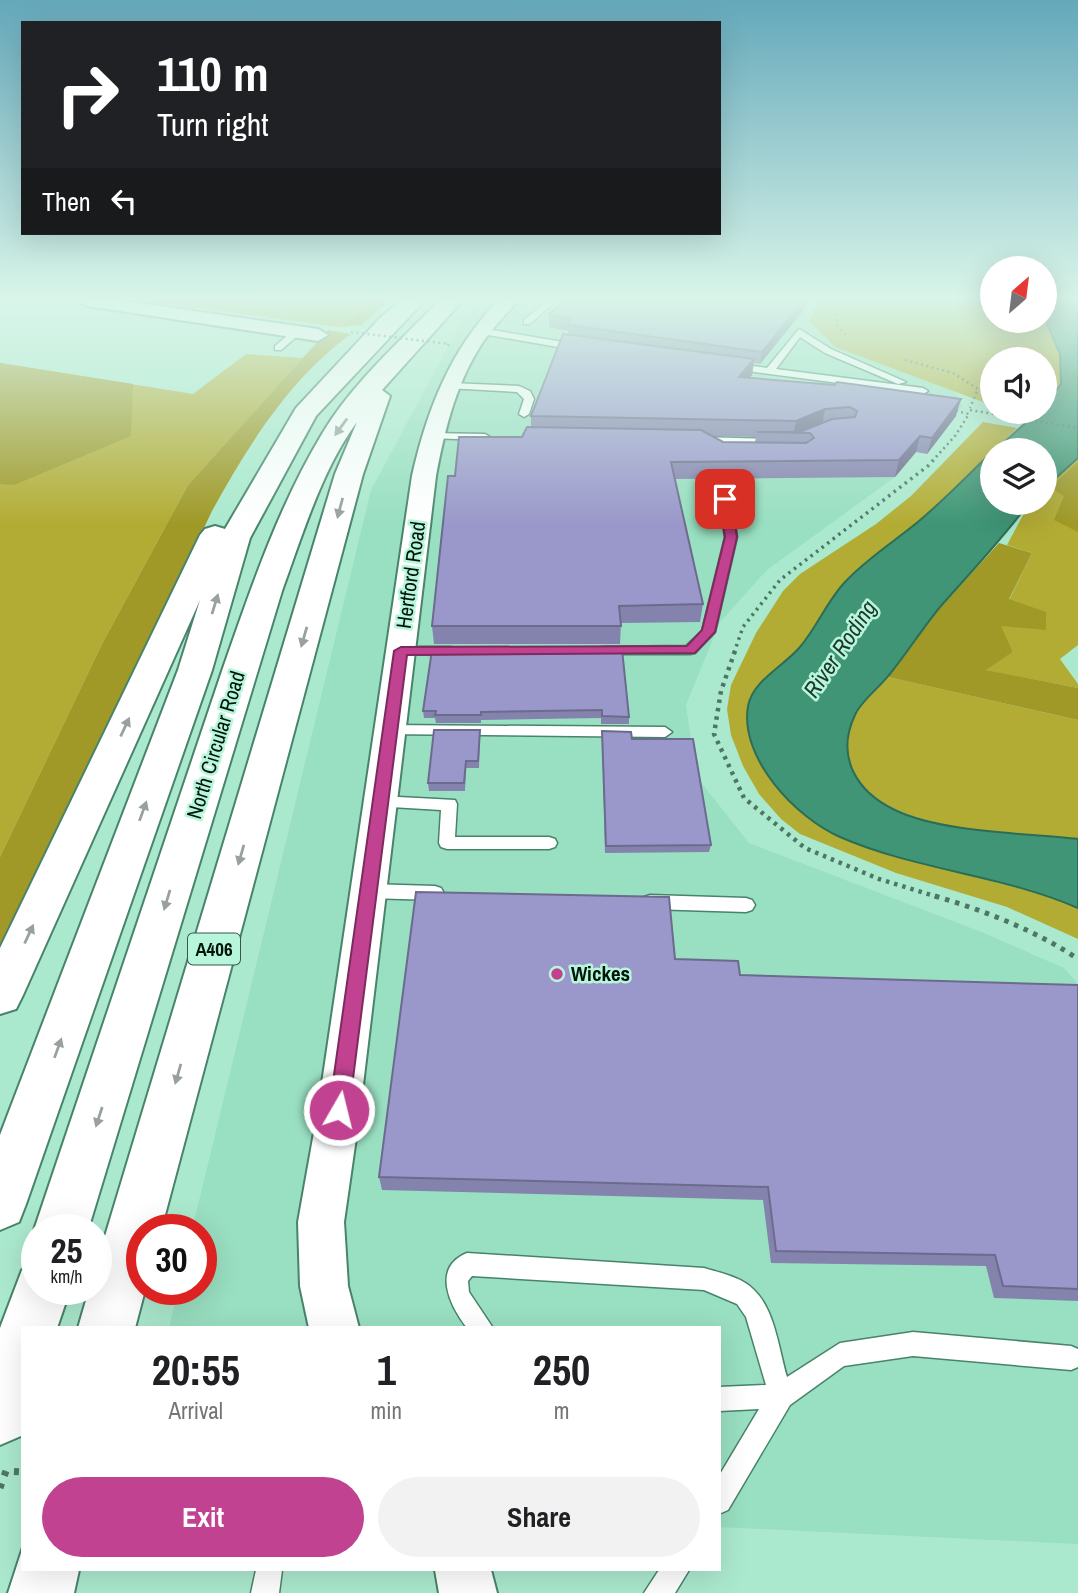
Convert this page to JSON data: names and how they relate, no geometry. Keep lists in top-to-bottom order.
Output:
{
  "streets": {
    "highway": ["North Circular Road", "A406"],
    "street": ["Hertford Road"]
  },
  "water": ["River Roding"],
  "places": ["Wickes"],
  "north": "top right",
  "page": {
    "turn": ["110 m", "Turn right"],
    "then": "Then",
    "speed": "25 km/h",
    "limit": "30",
    "eta": [
      "20:55",
      "Arrival",
      "1",
      "min",
      "250",
      "m"
    ],
    "buttons": ["Exit", "Share"]
  }
}
